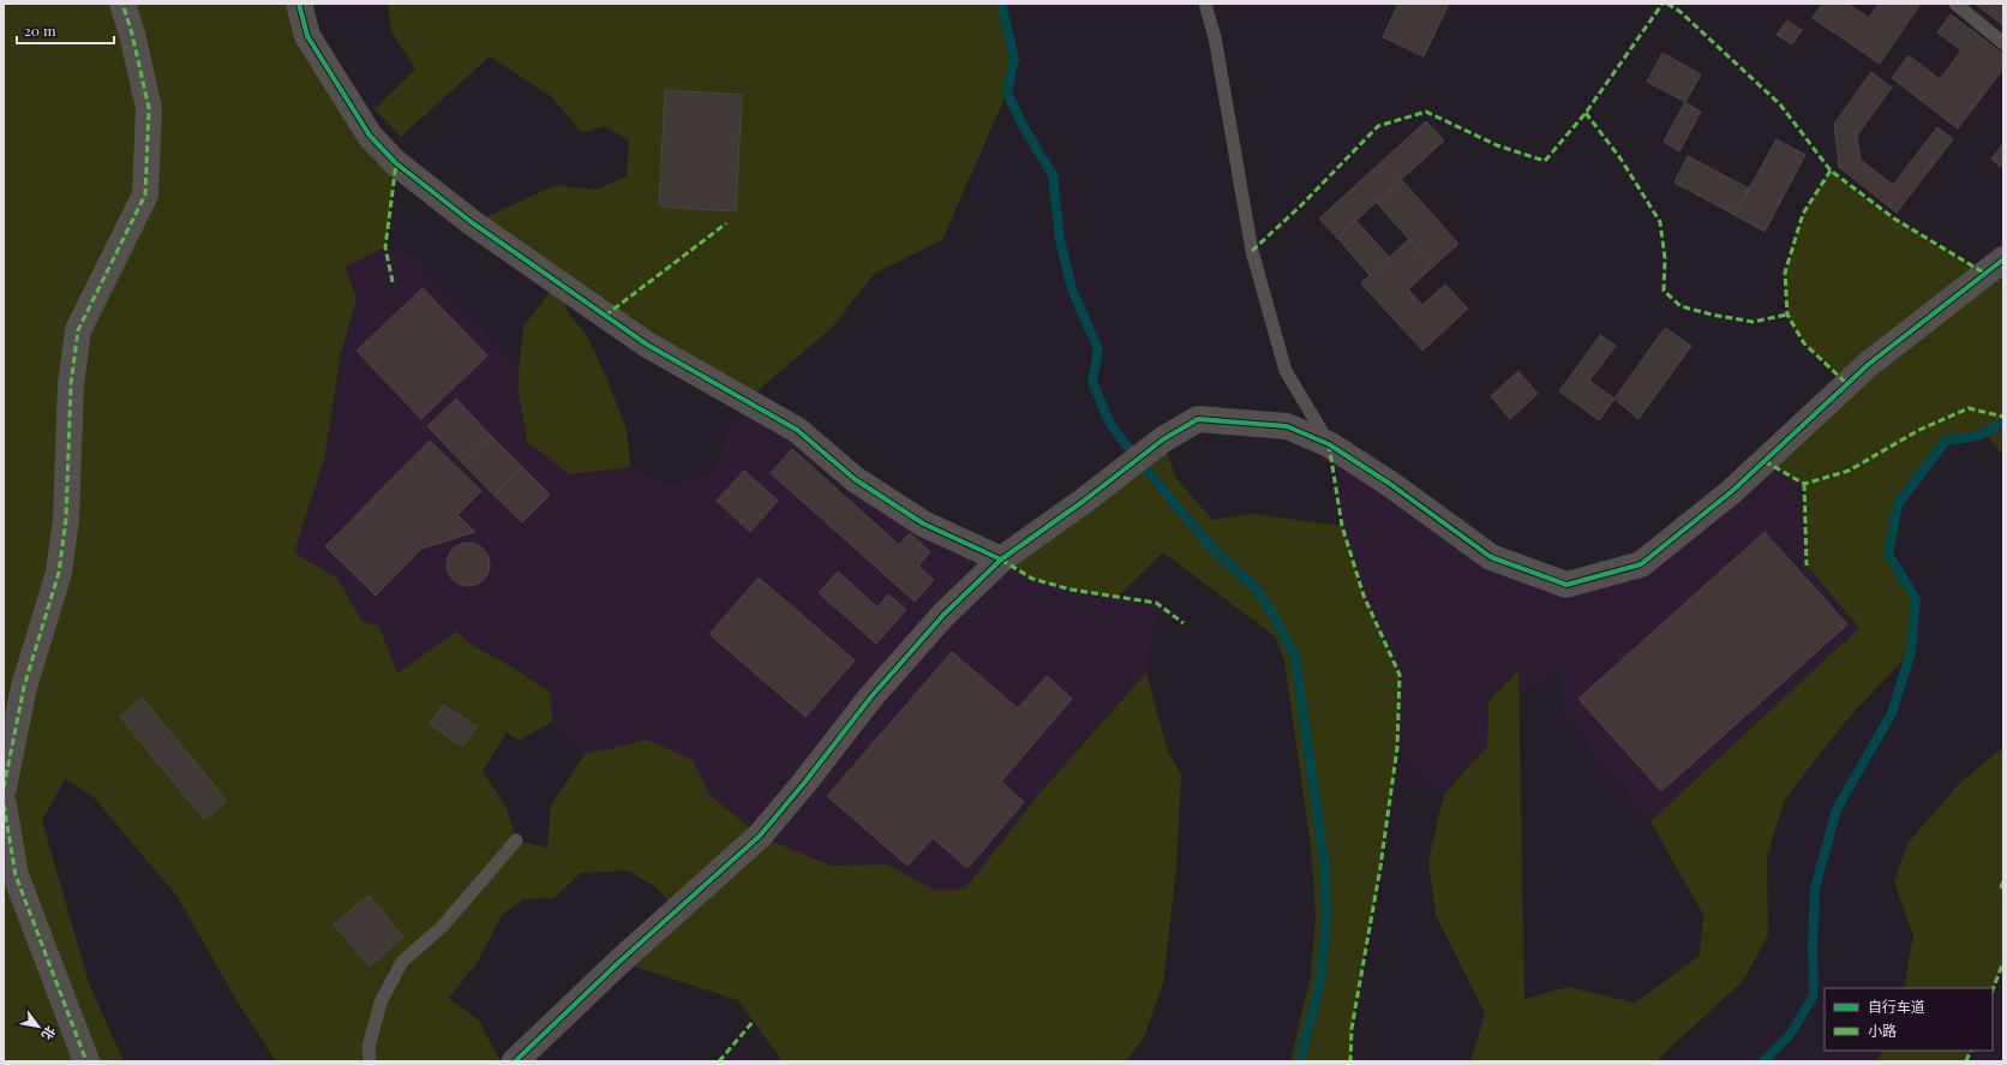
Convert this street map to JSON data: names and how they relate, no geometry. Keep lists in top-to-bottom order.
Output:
{
  "legend": ["自行车道", "小路"],
  "scale_bar": "20 m",
  "north": "bottom right"
}
